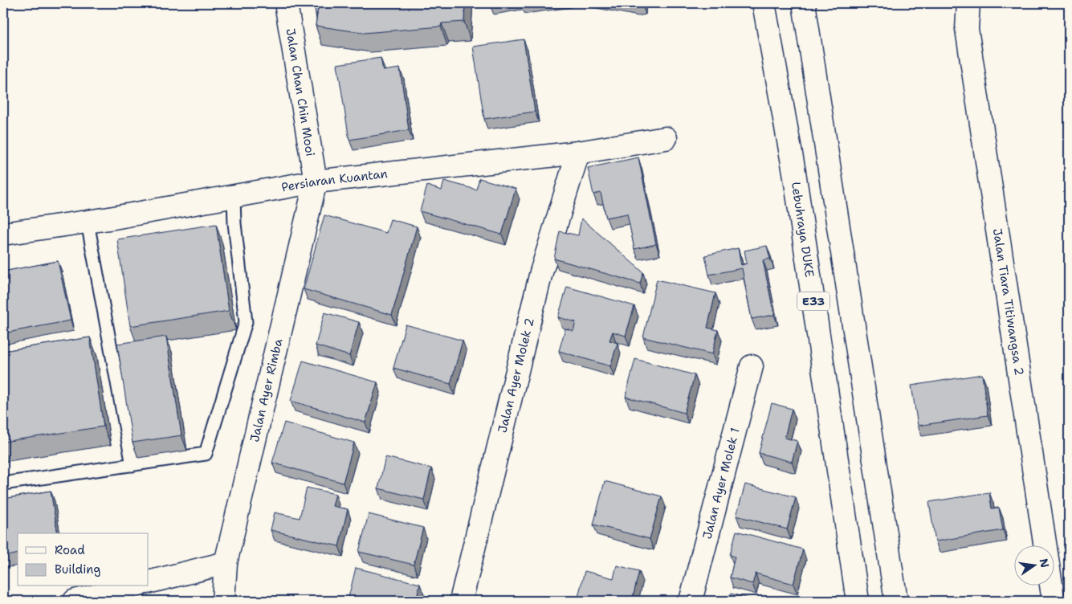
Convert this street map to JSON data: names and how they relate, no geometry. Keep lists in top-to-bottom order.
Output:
{
  "streets": {
    "main road": [
      "Jalan Chan Chin Mooi",
      "Persiaran Kuantan",
      "Lebuhraya DUKE",
      "E33",
      "Jalan Tiara Titiwangsa 2",
      "Jalan Ayer Molek 2",
      "Jalan Ayer Rimba",
      "Jalan Ayer Molek 1"
    ]
  },
  "crossings": [
    ["Jalan Chan Chin Mooi", "Persiaran Kuantan"],
    ["Jalan Chan Chin Mooi", "Jalan Ayer Rimba"],
    ["Persiaran Kuantan", "Jalan Ayer Molek 2"],
    ["Persiaran Kuantan", "Jalan Ayer Rimba"]
  ],
  "legend": ["Road", "Building"],
  "north": "right"
}
